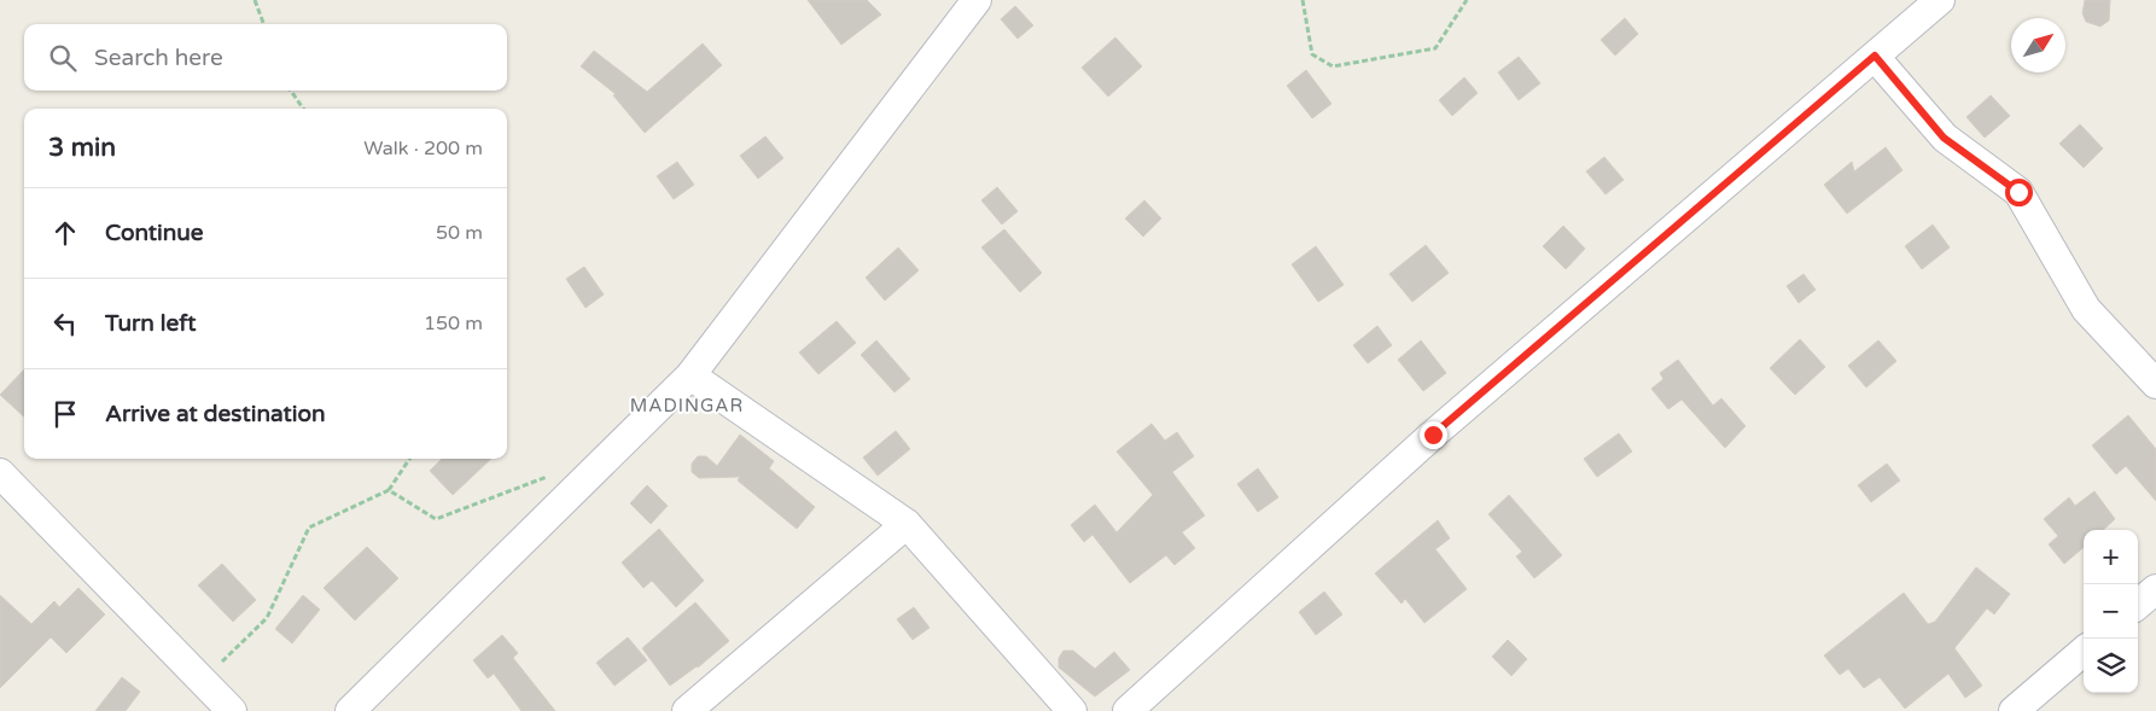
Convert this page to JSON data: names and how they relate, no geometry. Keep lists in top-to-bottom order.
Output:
{
  "districts": ["MADINGAR"],
  "north": "top right",
  "page": {
    "search": "Search here",
    "heading": ["3 min", "Walk · 200 m"],
    "list": [
      ["Continue", "50 m"],
      ["Turn left", "150 m"],
      "Arrive at destination"
    ],
    "map_buttons": ["+", "−"]
  }
}
